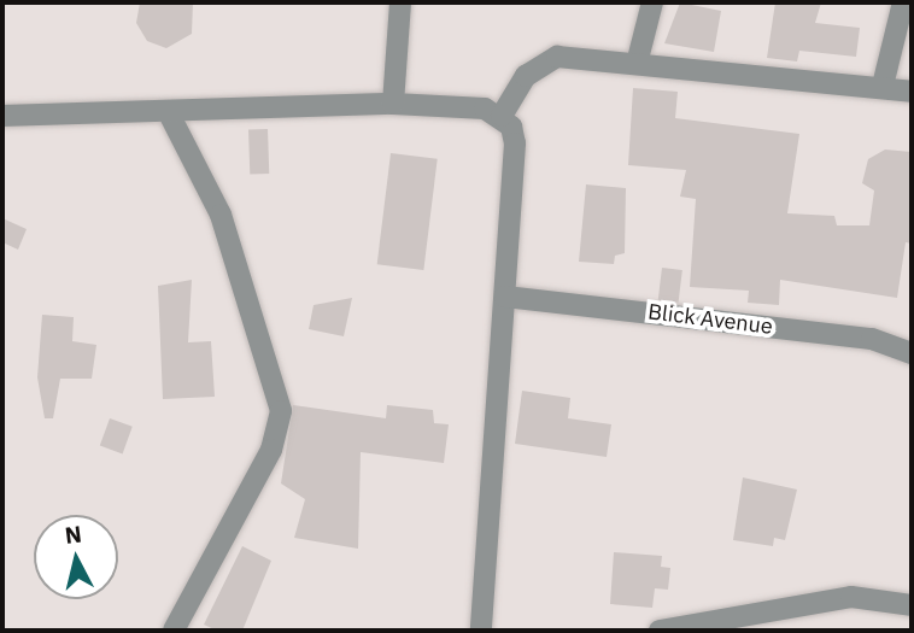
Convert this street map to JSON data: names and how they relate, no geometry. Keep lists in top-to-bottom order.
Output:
{
  "streets": {
    "street": ["Blick Avenue"]
  },
  "north": "top"
}
